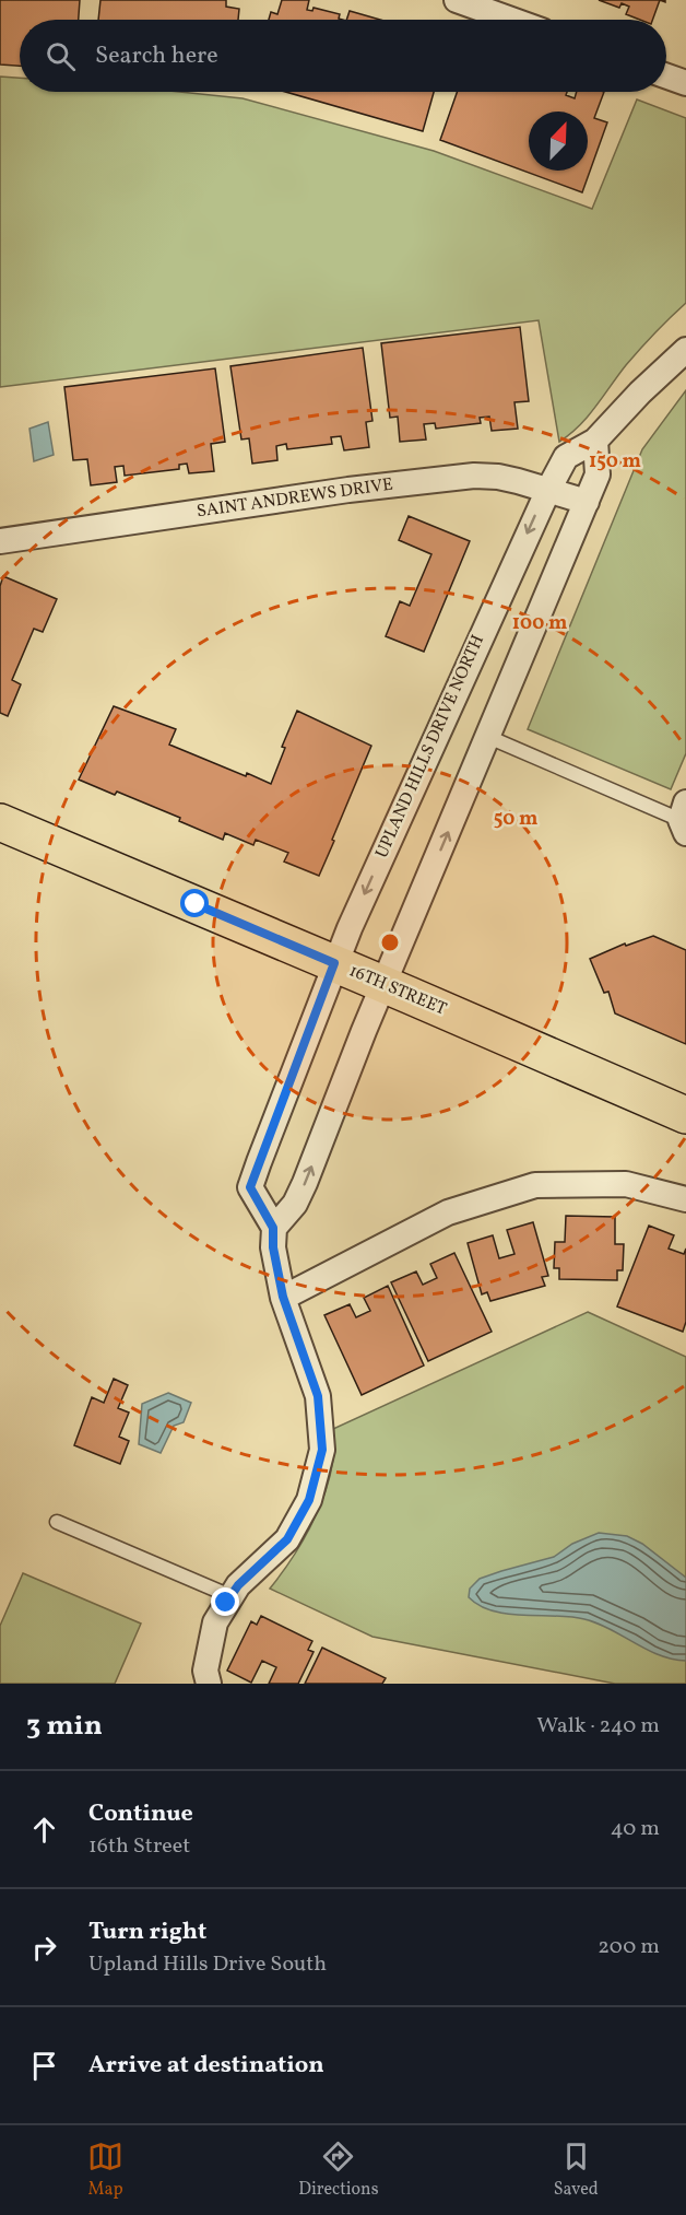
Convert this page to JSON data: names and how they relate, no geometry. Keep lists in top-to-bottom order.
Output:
{
  "streets": {
    "main road": ["16TH STREET"],
    "street": ["SAINT ANDREWS DRIVE", "UPLAND HILLS DRIVE NORTH"]
  },
  "crossings": [
    ["SAINT ANDREWS DRIVE", "UPLAND HILLS DRIVE NORTH"],
    ["UPLAND HILLS DRIVE NORTH", "16TH STREET"]
  ],
  "north": "top right",
  "page": {
    "search": "Search here",
    "heading": ["3 min", "Walk · 240 m"],
    "list": [
      ["Continue", "16th Street", "40 m"],
      ["Turn right", "Upland Hills Drive South", "200 m"],
      "Arrive at destination"
    ],
    "nav": ["Map", "Directions", "Saved"]
  },
  "rings": ["150 m", "100 m", "50 m"]
}
